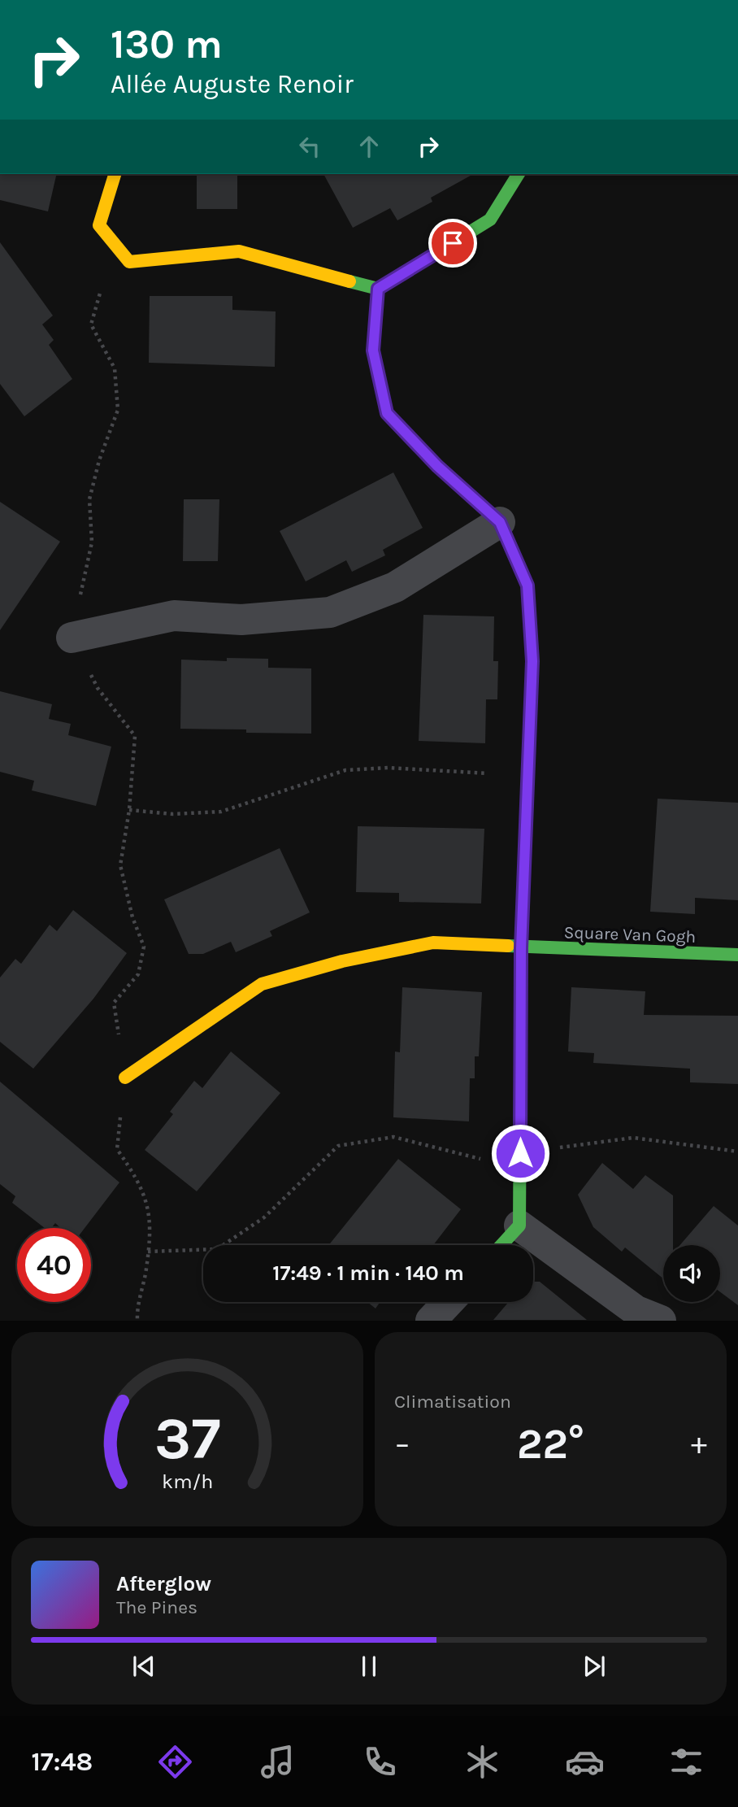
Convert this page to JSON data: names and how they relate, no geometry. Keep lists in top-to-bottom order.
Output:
{
  "streets": {
    "street": ["Square Van Gogh"]
  },
  "page": {
    "turn": ["130 m", "Allée Auguste Renoir"],
    "limit": "40",
    "trip": "17:49 · 1 min · 140 m",
    "tile": "Climatisation",
    "heat": ["−", "22°", "+"],
    "song": ["Afterglow", "The Pines"],
    "tabs": "17:48",
    "gauge": ["37", "km/h"]
  }
}
